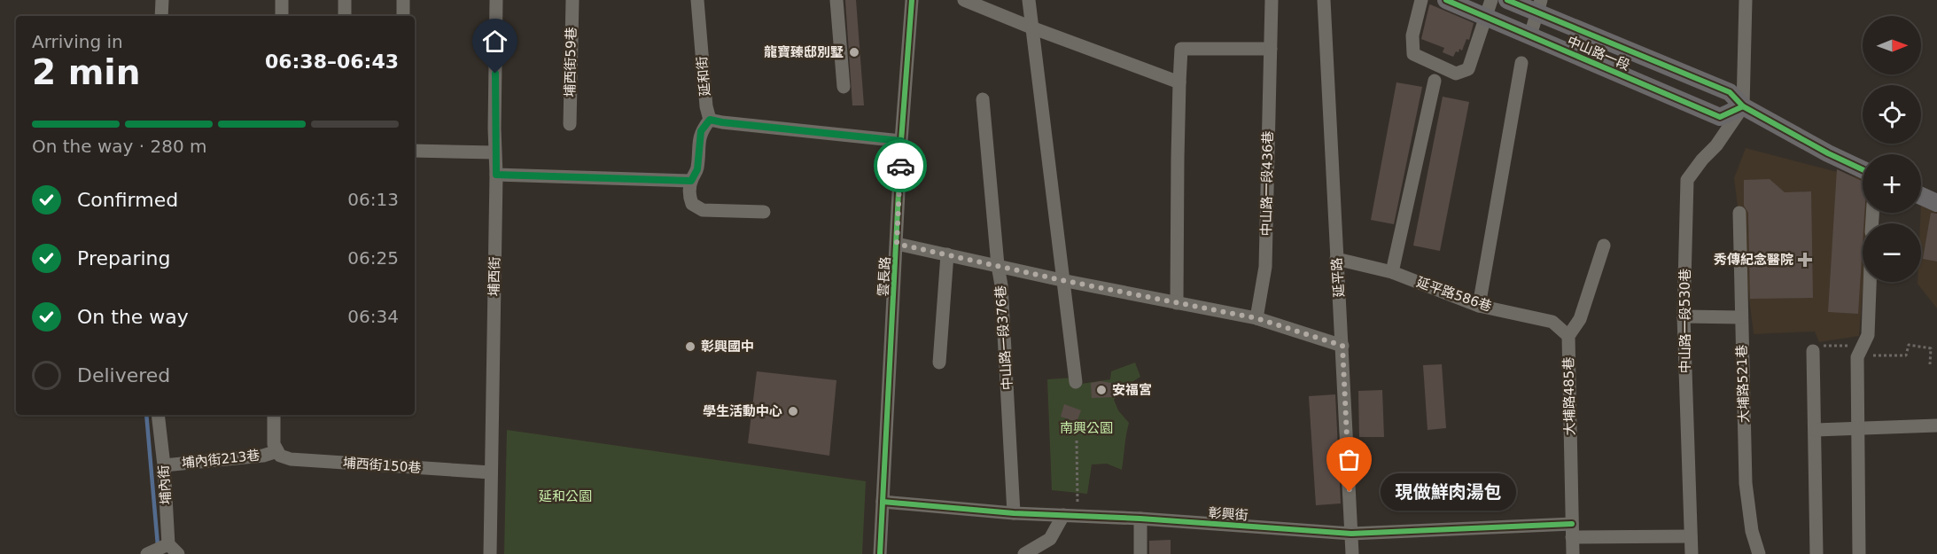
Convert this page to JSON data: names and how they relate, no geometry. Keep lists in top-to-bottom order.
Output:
{
  "streets": {
    "main road": ["中山路一段"],
    "street": [
      "埔西街59巷",
      "延和街",
      "中山路一段436巷",
      "埔西街",
      "雲長路",
      "延平路",
      "延平路586巷",
      "中山路一段530巷",
      "中山路一段376巷",
      "大埔路521巷",
      "大埔路485巷",
      "埔內街213巷",
      "埔西街150巷",
      "埔內街",
      "彰興街"
    ]
  },
  "crossings": [
    ["中山路一段", "中山路一段530巷"],
    ["埔西街", "埔西街150巷"],
    ["雲長路", "彰興街"],
    ["延平路", "延平路586巷"],
    ["延平路", "彰興街"],
    ["延平路586巷", "大埔路485巷"],
    ["中山路一段530巷", "彰興街"],
    ["中山路一段376巷", "彰興街"],
    ["大埔路485巷", "彰興街"],
    ["埔內街213巷", "埔西街150巷"],
    ["埔內街213巷", "埔內街"]
  ],
  "parks": ["南興公園", "延和公園"],
  "places": {
    "other": [
      "龍寶臻邸別墅",
      "彰興國中",
      "安福宮",
      "學生活動中心",
      "現做鮮肉湯包"
    ],
    "health": ["秀傳紀念醫院"]
  },
  "north": "right",
  "page": {
    "map_buttons": ["+", "−"],
    "heading": ["2 min", "Arriving in", "06:38–06:43"],
    "bar": "On the way · 280 m",
    "list": [
      ["Confirmed", "06:13"],
      ["Preparing", "06:25"],
      ["On the way", "06:34"],
      "Delivered"
    ],
    "bubble": "現做鮮肉湯包"
  }
}
